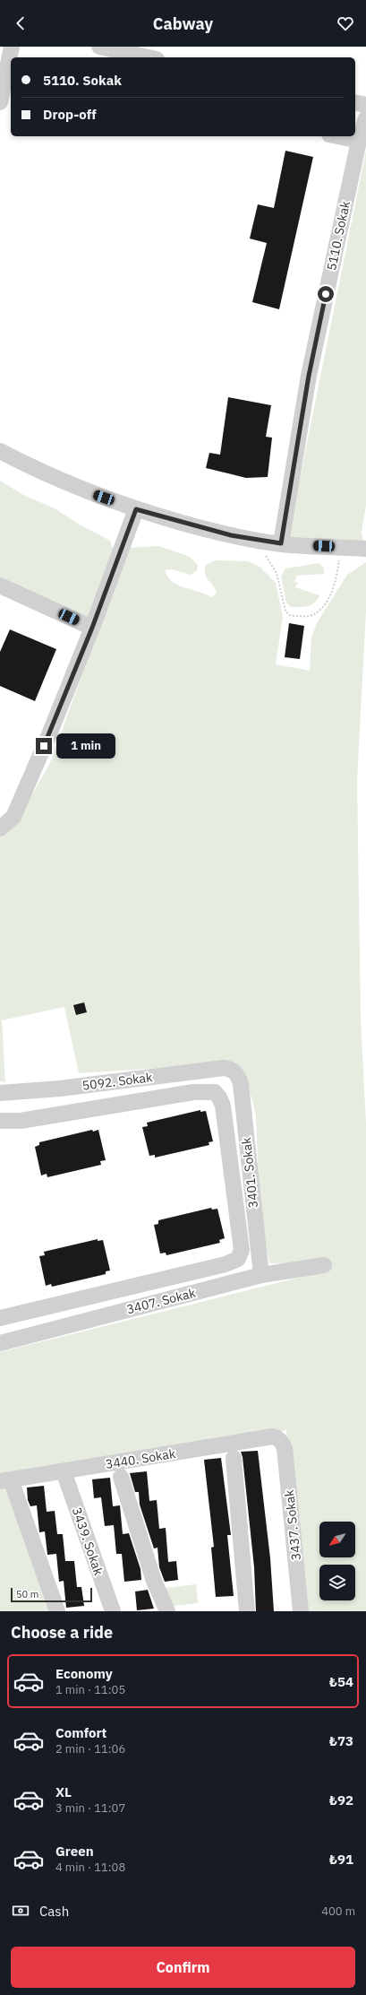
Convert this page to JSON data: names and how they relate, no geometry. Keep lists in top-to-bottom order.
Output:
{
  "streets": {
    "street": [
      "5110. Sokak",
      "5092. Sokak",
      "3401. Sokak",
      "3407. Sokak",
      "3440. Sokak",
      "3437. Sokak",
      "3439. Sokak"
    ]
  },
  "crossings": [
    ["5092. Sokak", "3401. Sokak"],
    ["3401. Sokak", "3407. Sokak"],
    ["3440. Sokak", "3437. Sokak"],
    ["3440. Sokak", "3439. Sokak"]
  ],
  "scale_bar": "50 m",
  "north": "bottom left",
  "page": {
    "header": "Cabway",
    "banner": ["5110. Sokak", "Drop-off"],
    "bubble": "1 min",
    "scale": "50 m",
    "heading": "Choose a ride",
    "list": [
      {
        "name": "Economy",
        "note": "1 min · 11:05",
        "value": "₺54"
      },
      {
        "name": "Comfort",
        "note": "2 min · 11:06",
        "value": "₺73"
      },
      {
        "name": "XL",
        "note": "3 min · 11:07",
        "value": "₺92"
      },
      {
        "name": "Green",
        "note": "4 min · 11:08",
        "value": "₺91"
      }
    ],
    "pay": ["Cash", "400 m"],
    "buttons": "Confirm"
  }
}
